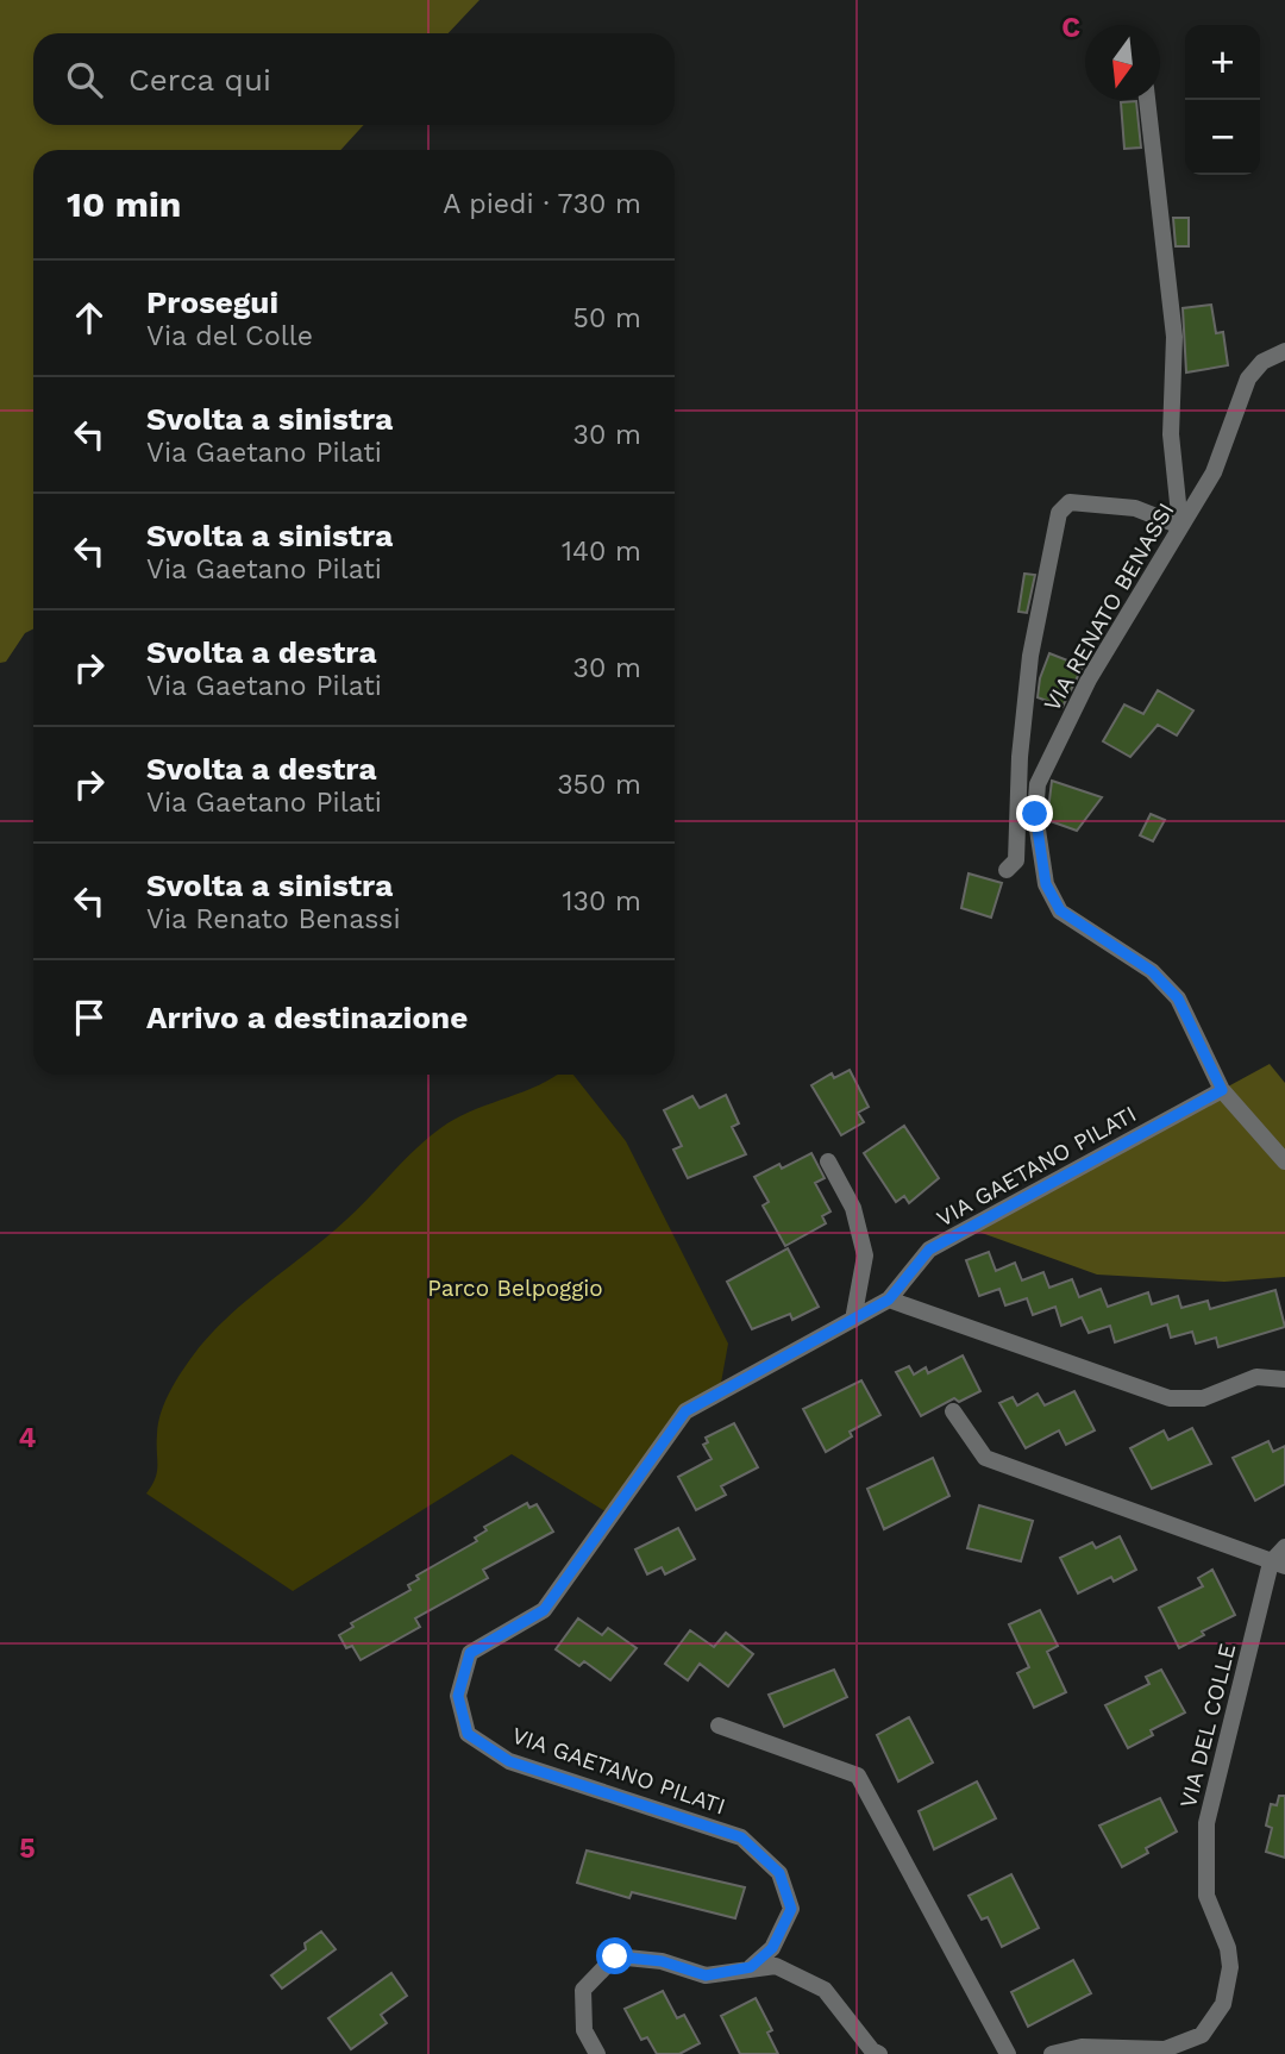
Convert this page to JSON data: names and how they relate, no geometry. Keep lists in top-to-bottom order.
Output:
{
  "streets": {
    "street": ["VIA RENATO BENASSI", "VIA GAETANO PILATI", "VIA DEL COLLE"]
  },
  "crossings": [
    ["VIA RENATO BENASSI", "VIA GAETANO PILATI"]
  ],
  "parks": ["Parco Belpoggio"],
  "north": "bottom",
  "page": {
    "map_buttons": ["+", "−"],
    "search": "Cerca qui",
    "heading": ["10 min", "A piedi · 730 m"],
    "list": [
      ["Prosegui", "Via del Colle", "50 m"],
      ["Svolta a sinistra", "Via Gaetano Pilati", "30 m"],
      ["Svolta a sinistra", "Via Gaetano Pilati", "140 m"],
      ["Svolta a destra", "Via Gaetano Pilati", "30 m"],
      ["Svolta a destra", "Via Gaetano Pilati", "350 m"],
      ["Svolta a sinistra", "Via Renato Benassi", "130 m"],
      "Arrivo a destinazione"
    ]
  },
  "grid": {
    "columns": ["C"],
    "rows": ["4", "5"]
  }
}
